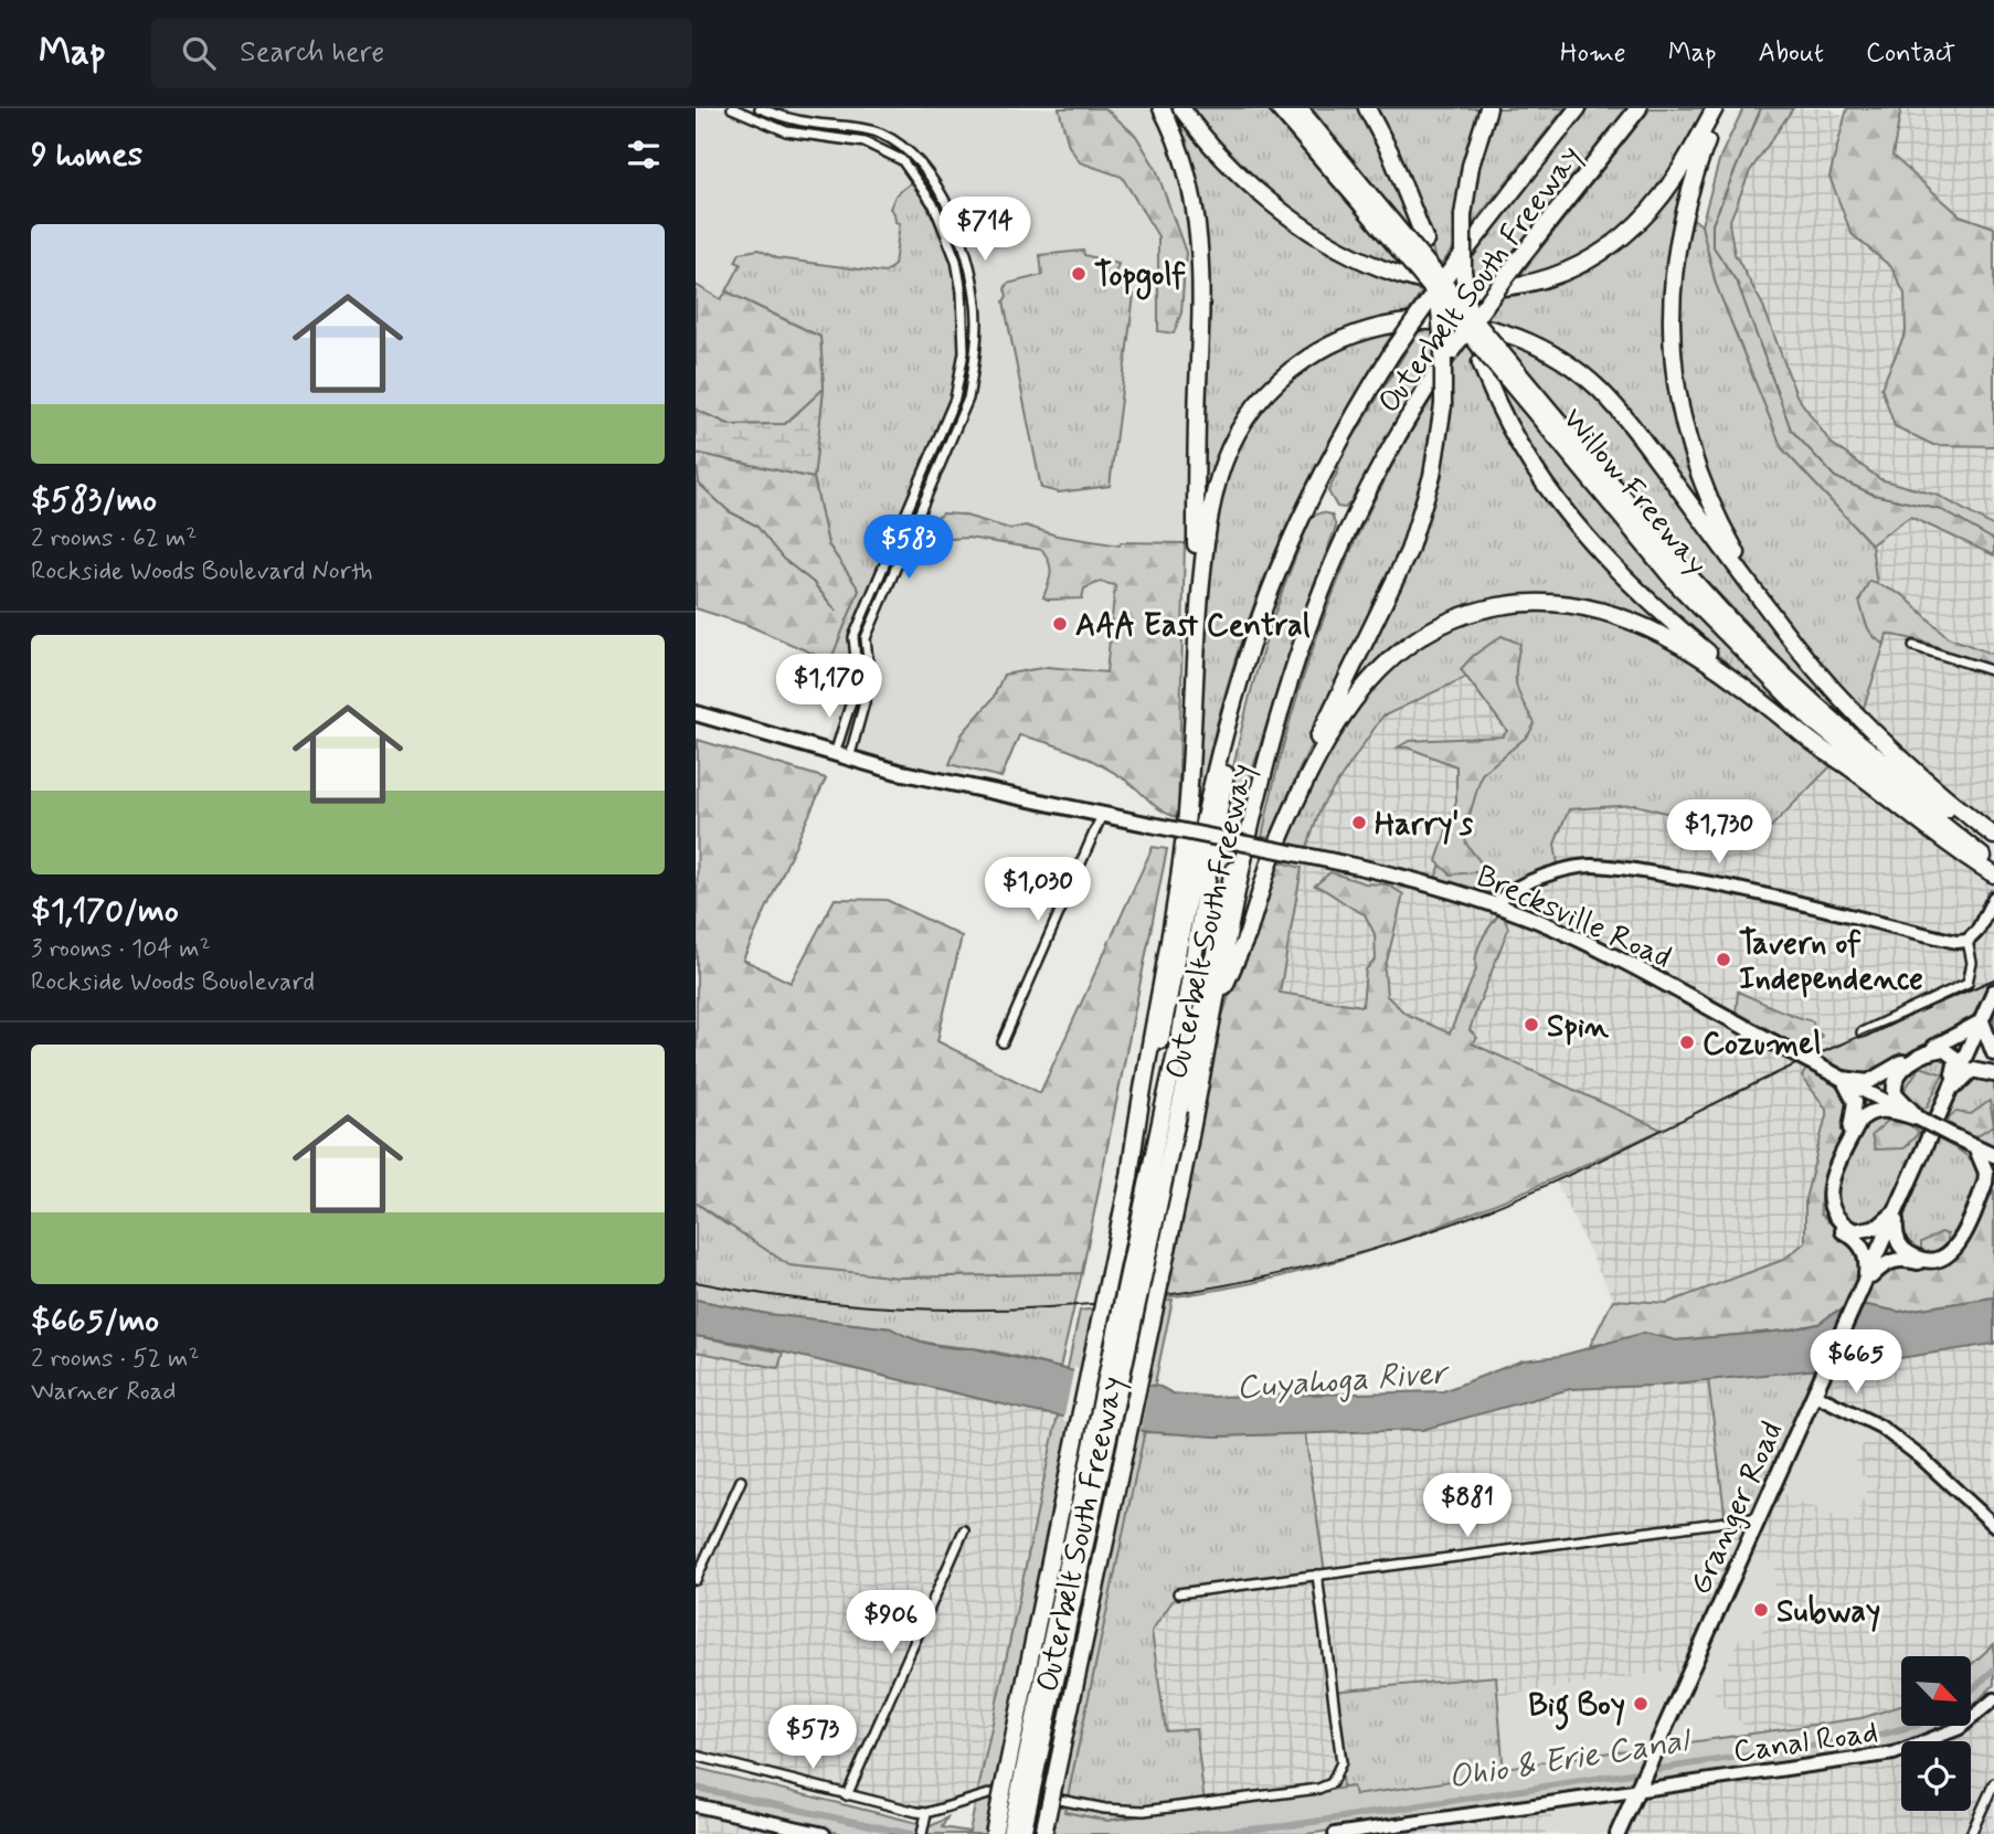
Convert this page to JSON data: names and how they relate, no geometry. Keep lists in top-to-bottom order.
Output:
{
  "streets": {
    "highway": ["Outerbelt South Freeway", "Willow Freeway"],
    "main road": ["Brecksville Road", "Granger Road"],
    "street": ["Canal Road"]
  },
  "crossings": [
    ["Granger Road", "Canal Road"]
  ],
  "water": ["Cuyahoga River", "Ohio & Erie Canal"],
  "places": [
    "Topgolf",
    "AAA East Central",
    "Harry's",
    "Tavern of Independence",
    "Spin",
    "Cozumel",
    "Subway",
    "Big Boy"
  ],
  "north": "bottom right",
  "page": {
    "header": "Map",
    "search": "Search here",
    "nav": [
      "Home",
      "Map",
      "About",
      "Contact"
    ],
    "heading": "9 homes",
    "price": [
      "$714",
      "$583",
      "$1,170",
      "$1,730",
      "$1,030",
      "$665",
      "$881",
      "$906",
      "$573"
    ],
    "list": [
      {
        "name": "$583/mo",
        "note": "2 rooms · 62 m² · Rockside Woods Boulevard North"
      },
      {
        "name": "$1,170/mo",
        "note": "3 rooms · 104 m² · Rockside Woods Bouolevard"
      },
      {
        "name": "$665/mo",
        "note": "2 rooms · 52 m² · Warner Road"
      }
    ]
  }
}
